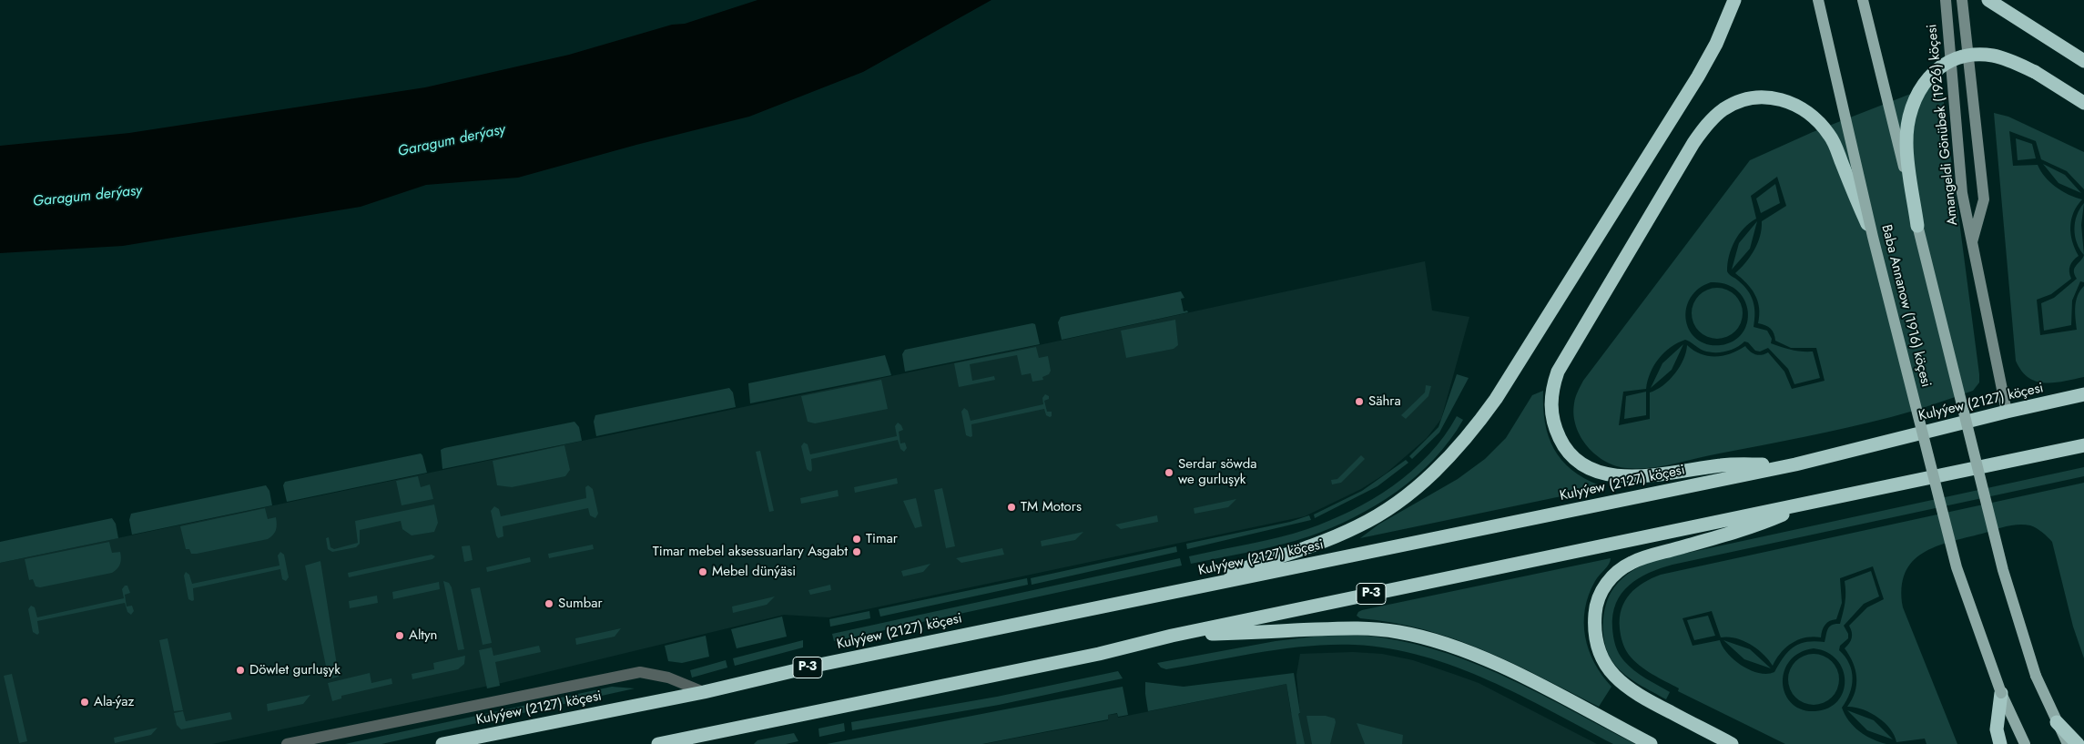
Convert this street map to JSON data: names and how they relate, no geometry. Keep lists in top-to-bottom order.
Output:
{
  "streets": {
    "highway": ["Kulyýew (2127) köçesi", "P-3"],
    "main road": ["Baba Annanow (1916) köçesi"],
    "street": ["Amangeldi Gönübek (1926) köçesi"]
  },
  "crossings": [
    ["Amangeldi Gönübek (1926) köçesi", "Kulyýew (2127) köçesi"]
  ],
  "water": ["Garagum derýasy"],
  "places": [
    "Sähra",
    "Serdar söwda we gurluşyk",
    "TM Motors",
    "Timar",
    "Timar mebel aksessuarlary Asgabt",
    "Mebel dünýäsi",
    "Sumbar",
    "Altyn",
    "Döwlet gurluşyk",
    "Ala-ýaz"
  ]
}
